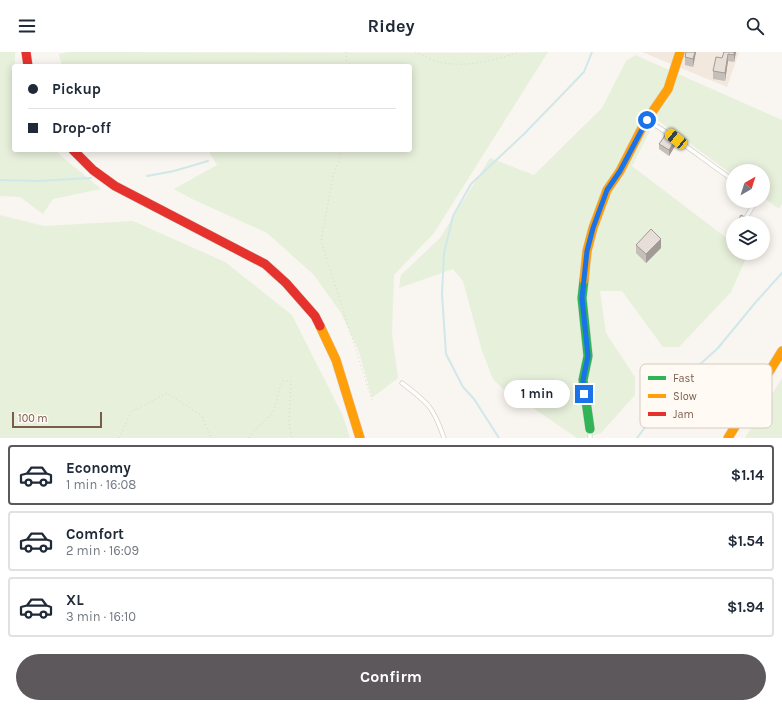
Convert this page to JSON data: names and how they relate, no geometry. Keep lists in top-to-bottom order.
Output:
{
  "legend": ["Fast", "Slow", "Jam"],
  "scale_bar": "100 m",
  "north": "top right",
  "page": {
    "header": "Ridey",
    "banner": ["Pickup", "Drop-off"],
    "bubble": "1 min",
    "scale": "100 m",
    "list": [
      {
        "name": "Economy",
        "note": "1 min · 16:08",
        "value": "$1.14"
      },
      {
        "name": "Comfort",
        "note": "2 min · 16:09",
        "value": "$1.54"
      },
      {
        "name": "XL",
        "note": "3 min · 16:10",
        "value": "$1.94"
      }
    ],
    "buttons": "Confirm"
  }
}
